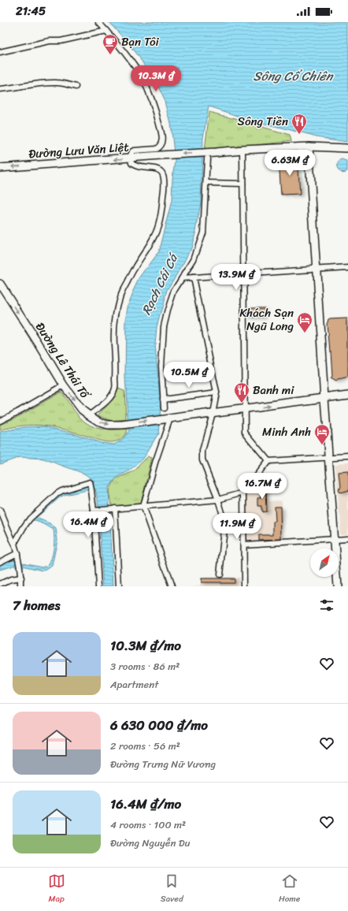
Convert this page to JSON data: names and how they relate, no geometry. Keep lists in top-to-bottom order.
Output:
{
  "streets": {
    "main road": ["Đường Lưu Văn Liệt", "Đường Lê Thái Tổ"]
  },
  "one_way": ["Đường Lưu Văn Liệt", "Đường Lê Thái Tổ"],
  "water": ["Sông Cổ Chiên", "Rạch Cái Cá"],
  "places": {
    "cafe": ["Bạn Tôi"],
    "restaurant": ["Sông Tiền", "Banh mi"],
    "hotel": ["Khách Sạn Ngũ Long", "Minh Anh"]
  },
  "north": "top right",
  "page": {
    "status": "21:45",
    "price": [
      "10.3M ₫",
      "6.63M ₫",
      "13.9M ₫",
      "10.5M ₫",
      "16.7M ₫",
      "16.4M ₫",
      "11.9M ₫"
    ],
    "heading": "7 homes",
    "list": [
      {
        "name": "10.3M ₫/mo",
        "note": "3 rooms · 86 m² · Apartment"
      },
      {
        "name": "6 630 000 ₫/mo",
        "note": "2 rooms · 56 m² · Đường Trưng Nữ Vương"
      },
      {
        "name": "16.4M ₫/mo",
        "note": "4 rooms · 100 m² · Đường Nguyễn Du"
      }
    ],
    "tabs": ["Map", "Saved", "Home"]
  }
}
